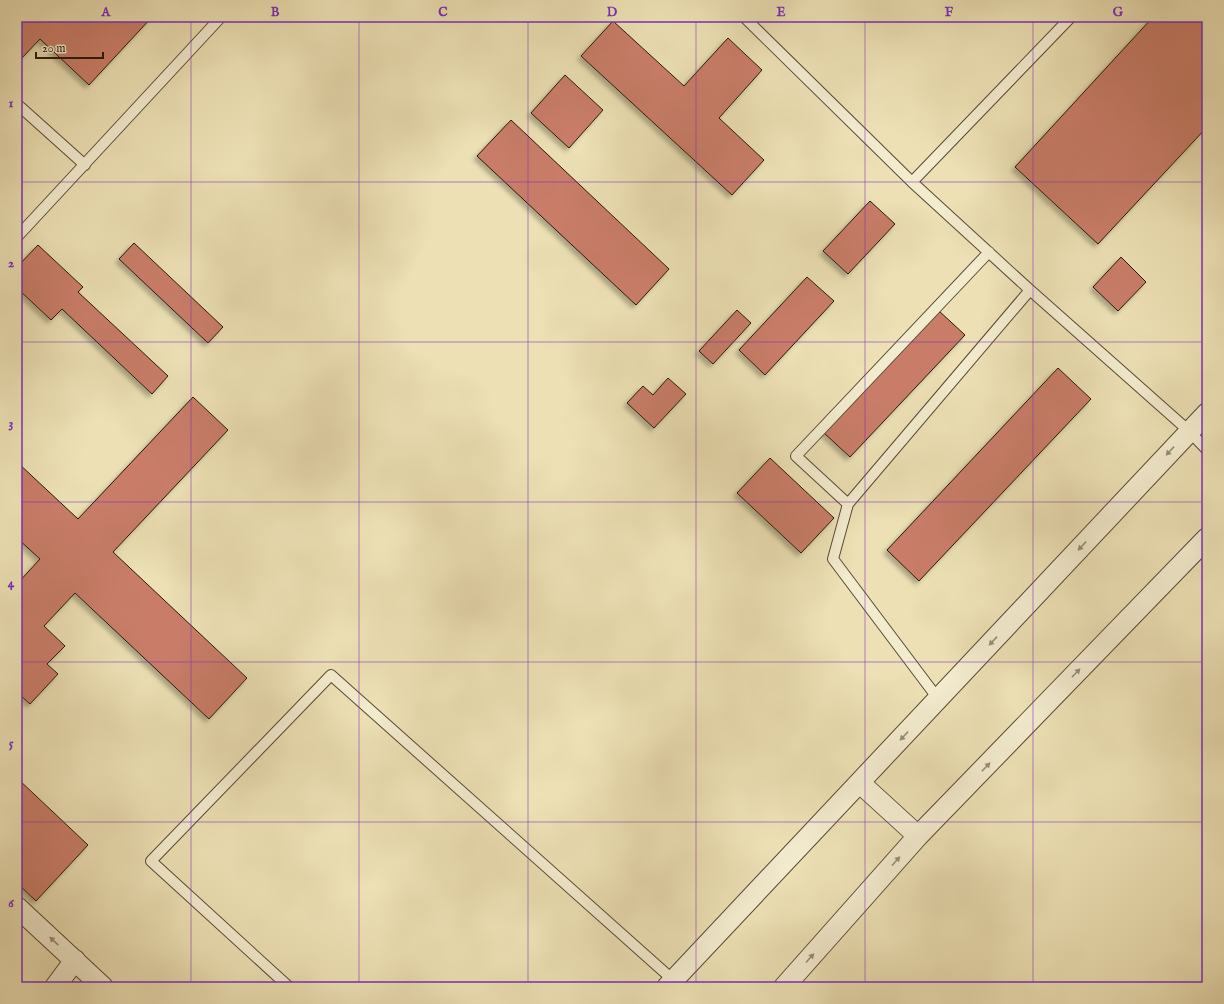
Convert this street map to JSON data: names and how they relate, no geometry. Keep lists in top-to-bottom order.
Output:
{
  "scale_bar": "20 m",
  "grid": {
    "columns": [
      "A",
      "B",
      "C",
      "D",
      "E",
      "F",
      "G"
    ],
    "rows": [
      "1",
      "2",
      "3",
      "4",
      "5",
      "6"
    ]
  }
}
